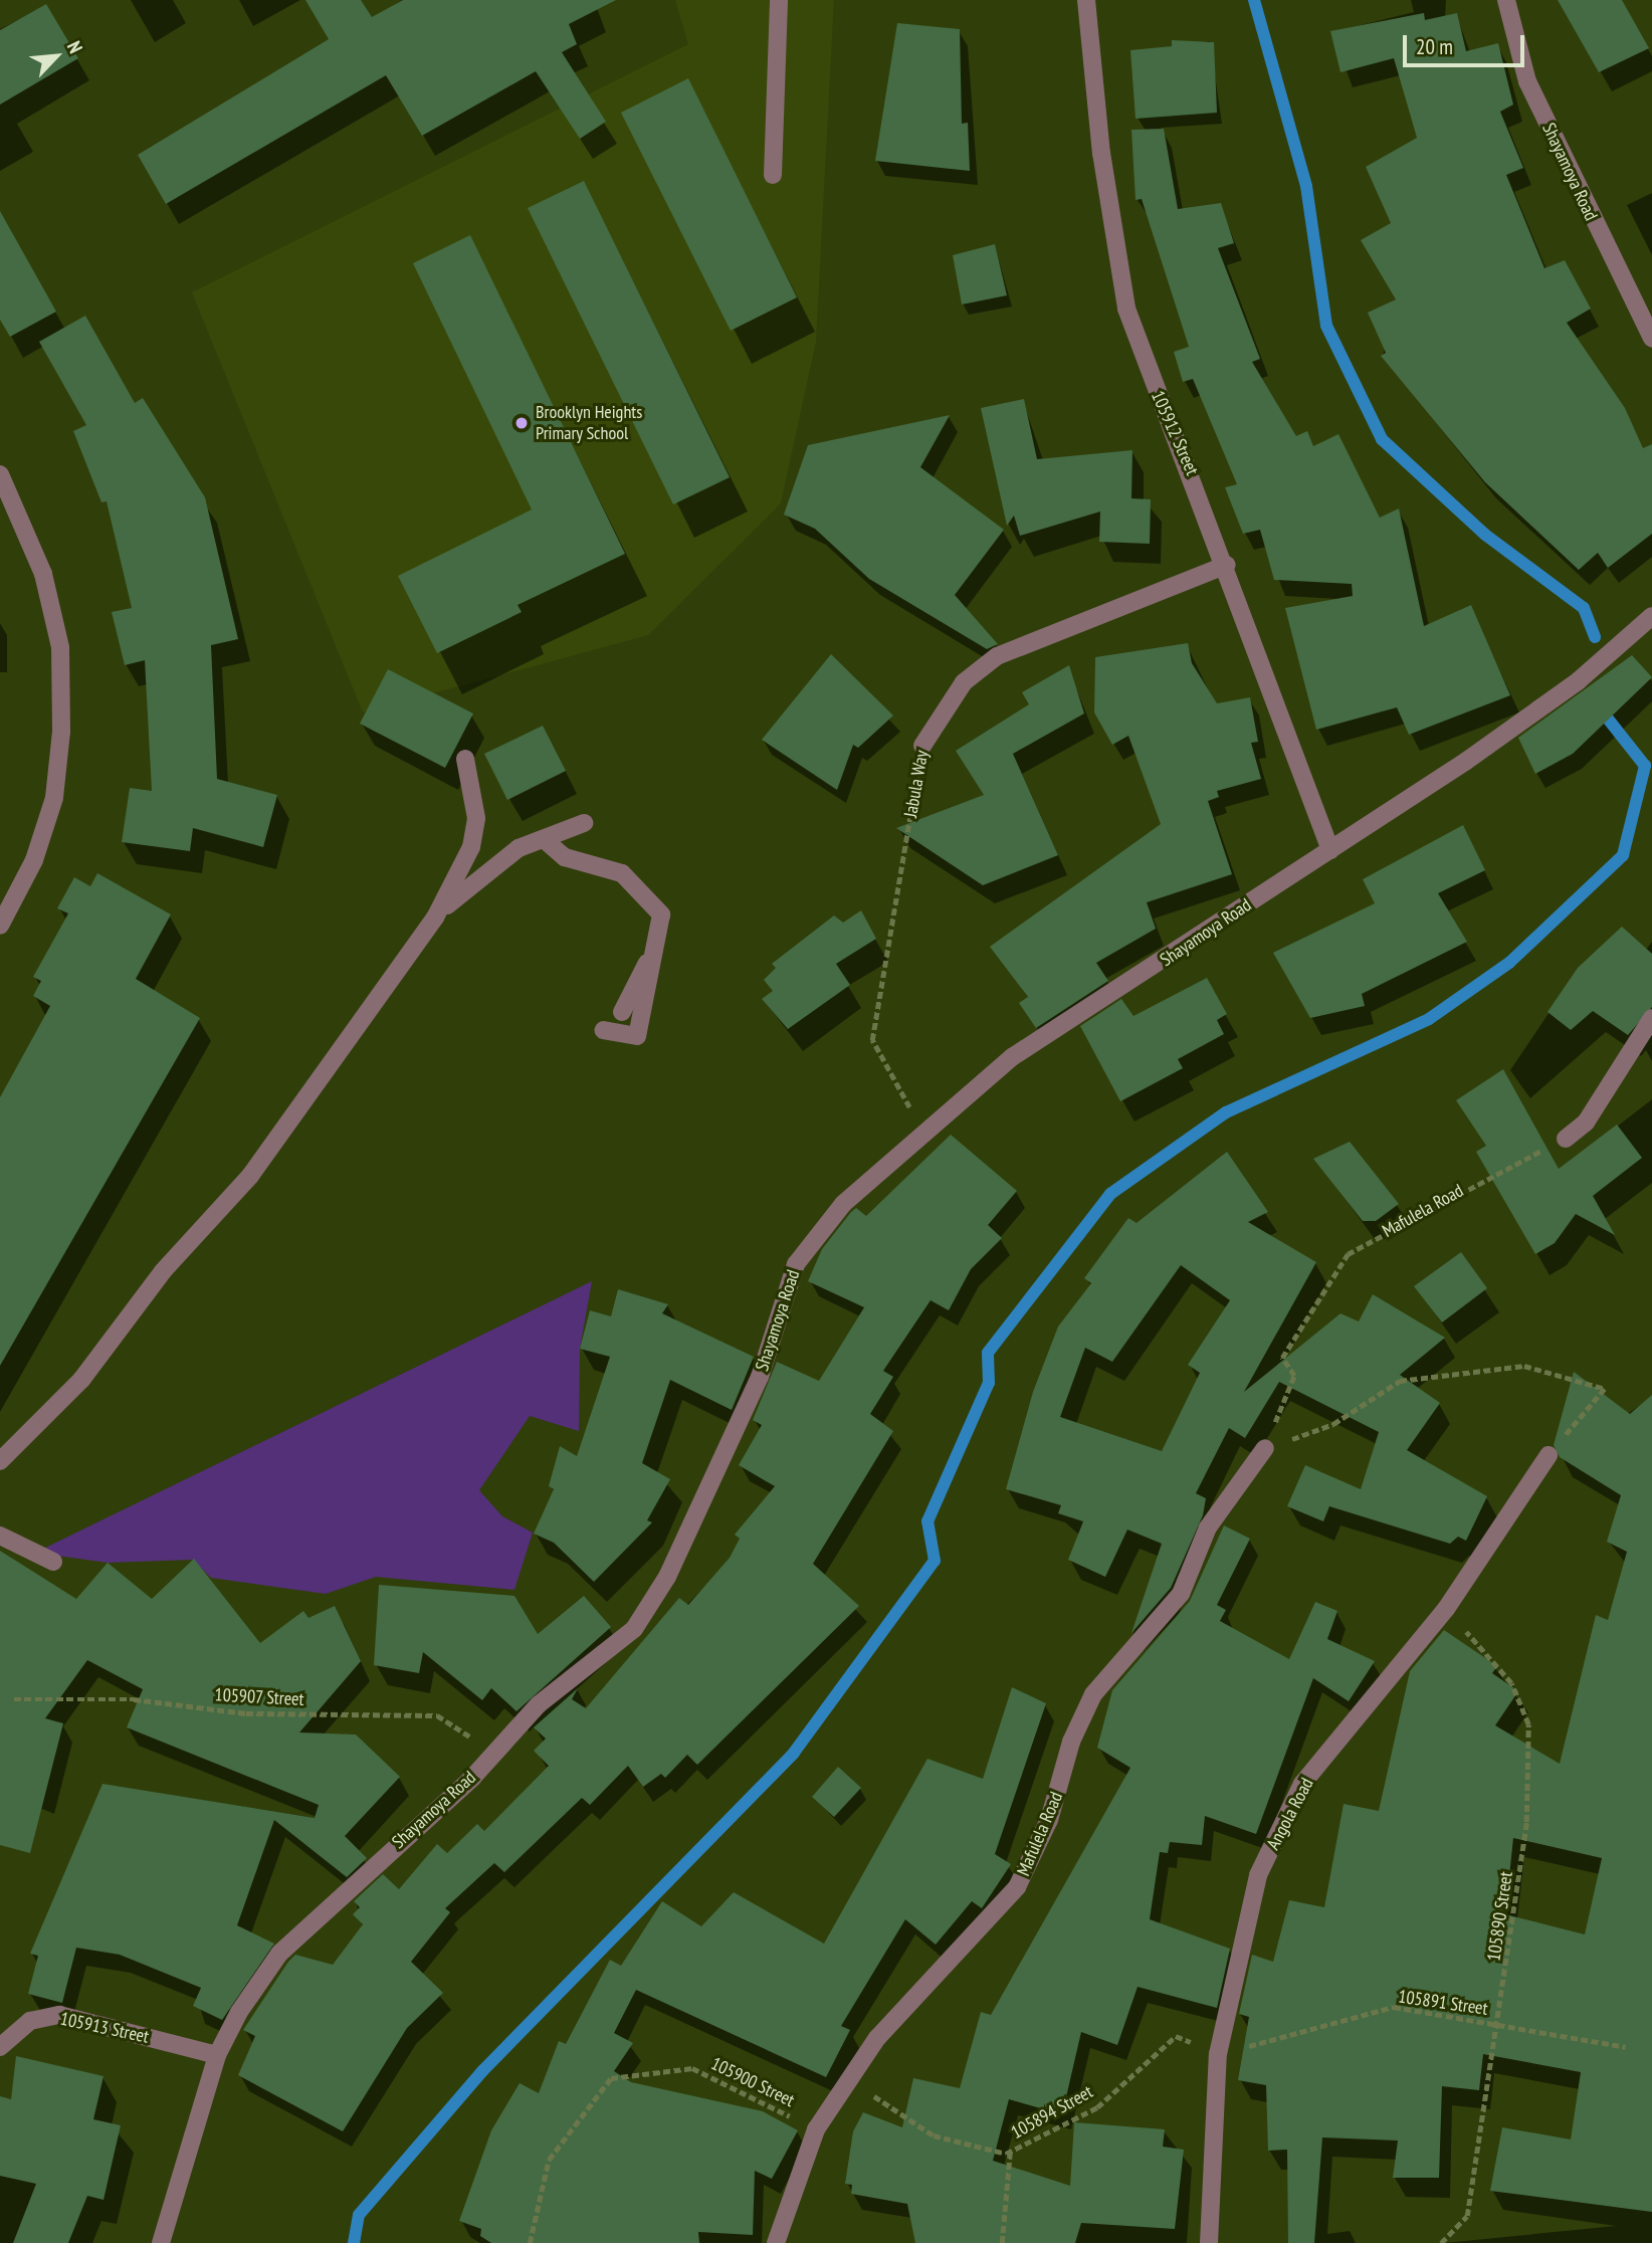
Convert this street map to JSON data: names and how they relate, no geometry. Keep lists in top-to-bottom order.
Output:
{
  "streets": {
    "street": [
      "Shayamoya Road",
      "105912 Street",
      "Jabula Way",
      "Mafulela Road",
      "Angola Road",
      "105913 Street"
    ],
    "path": [
      "105907 Street",
      "105890 Street",
      "105891 Street",
      "105900 Street",
      "105894 Street"
    ]
  },
  "crossings": [
    ["Shayamoya Road", "105912 Street"],
    ["Shayamoya Road", "Jabula Way"],
    ["Shayamoya Road", "105907 Street"],
    ["Shayamoya Road", "105913 Street"],
    ["105912 Street", "Jabula Way"],
    ["Mafulela Road", "105900 Street"],
    ["Mafulela Road", "105894 Street"],
    ["Angola Road", "105890 Street"],
    ["Angola Road", "105891 Street"],
    ["Angola Road", "105894 Street"],
    ["105890 Street", "105891 Street"],
    ["105891 Street", "105894 Street"]
  ],
  "places": ["Brooklyn Heights Primary School"],
  "scale_bar": "20 m",
  "north": "top right"
}
